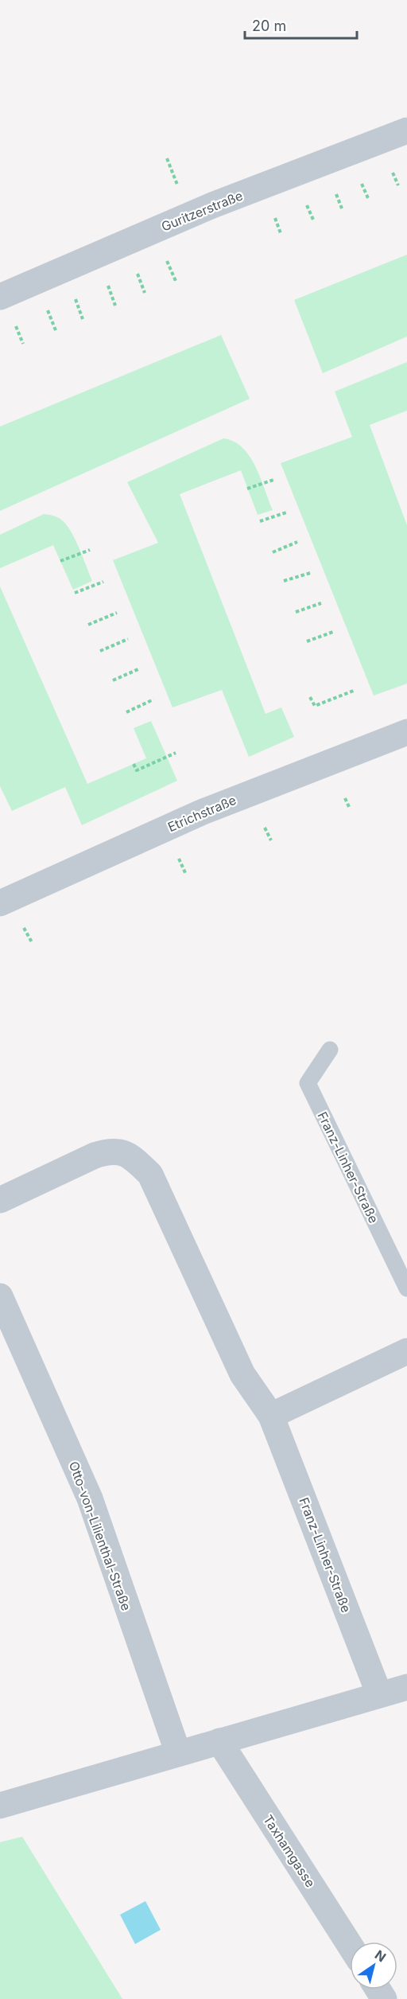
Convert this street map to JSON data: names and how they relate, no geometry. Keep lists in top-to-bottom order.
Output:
{
  "streets": {
    "street": [
      "Guritzerstraße",
      "Etrichstraße",
      "Franz-Linher-Straße",
      "Otto-von-Lilienthal-Straße",
      "Taxhamgasse"
    ]
  },
  "scale_bar": "20 m",
  "north": "top right"
}
